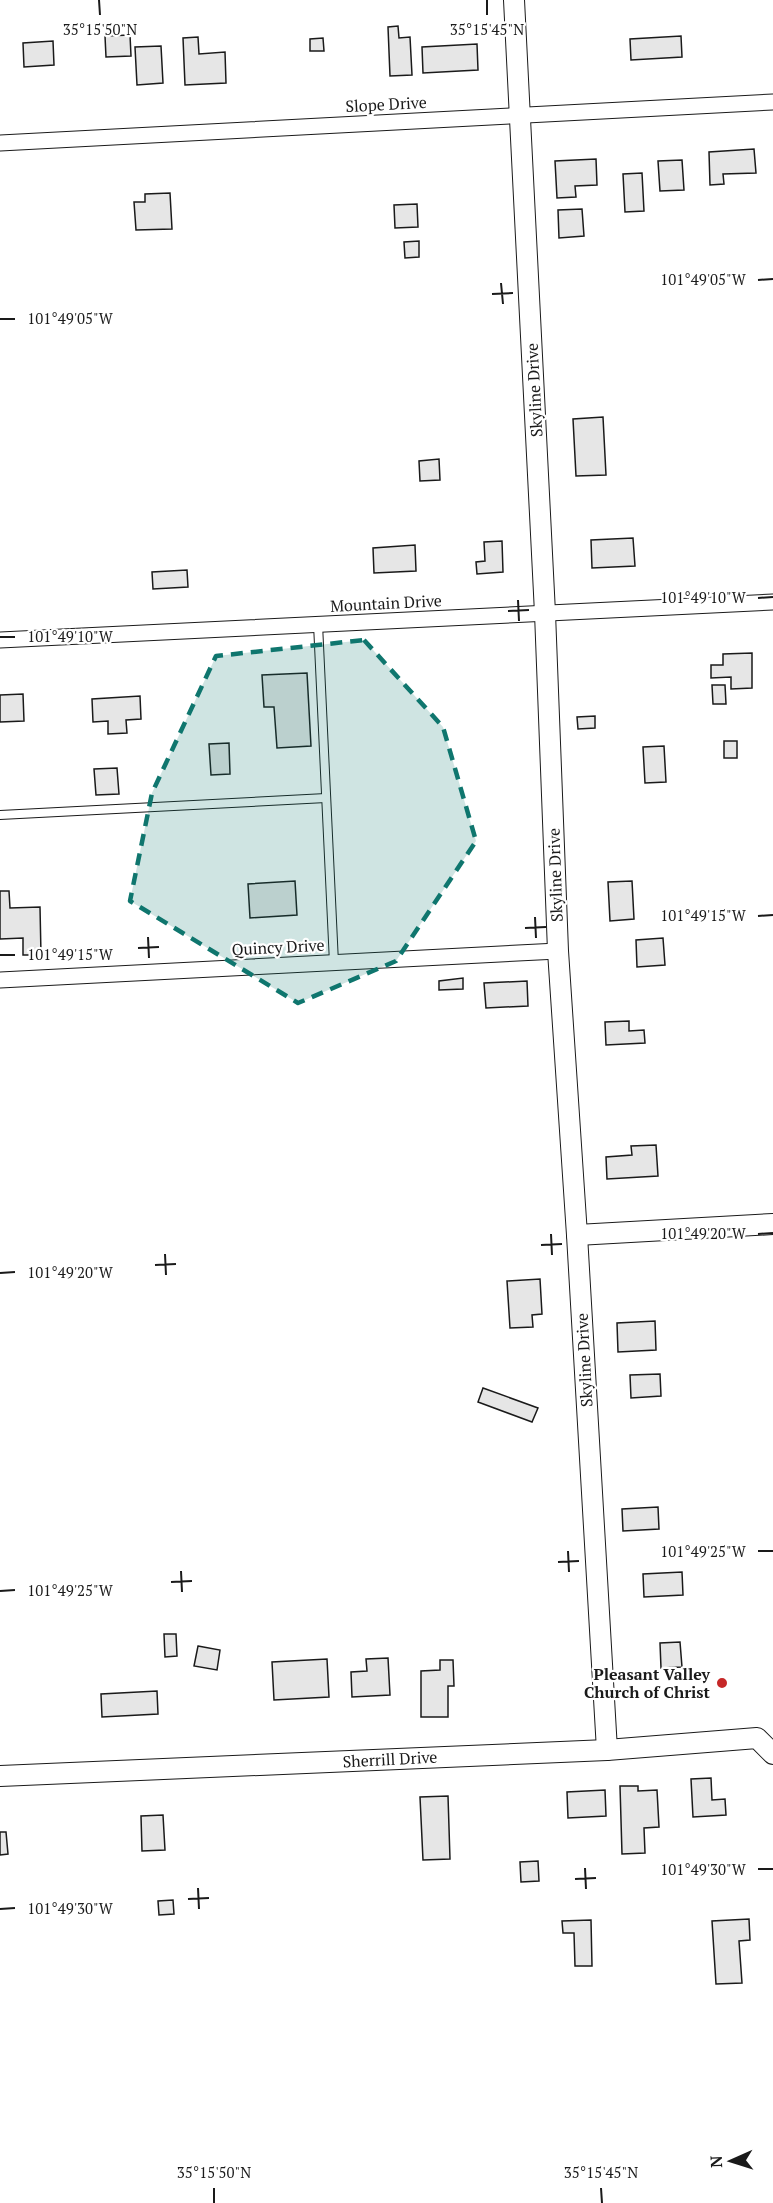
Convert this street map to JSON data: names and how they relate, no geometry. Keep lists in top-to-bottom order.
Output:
{
  "streets": {
    "street": [
      "Slope Drive",
      "Skyline Drive",
      "Mountain Drive",
      "Quincy Drive",
      "Sherrill Drive"
    ]
  },
  "crossings": [
    ["Slope Drive", "Skyline Drive"],
    ["Skyline Drive", "Mountain Drive"],
    ["Skyline Drive", "Quincy Drive"],
    ["Skyline Drive", "Sherrill Drive"]
  ],
  "places": ["Pleasant Valley Church of Christ"],
  "north": "left",
  "coordinates": [
    "35°15'50\"N",
    "35°15'45\"N",
    "101°49'05\"W",
    "101°49'10\"W",
    "101°49'15\"W",
    "101°49'20\"W",
    "101°49'25\"W",
    "101°49'30\"W"
  ]
}
